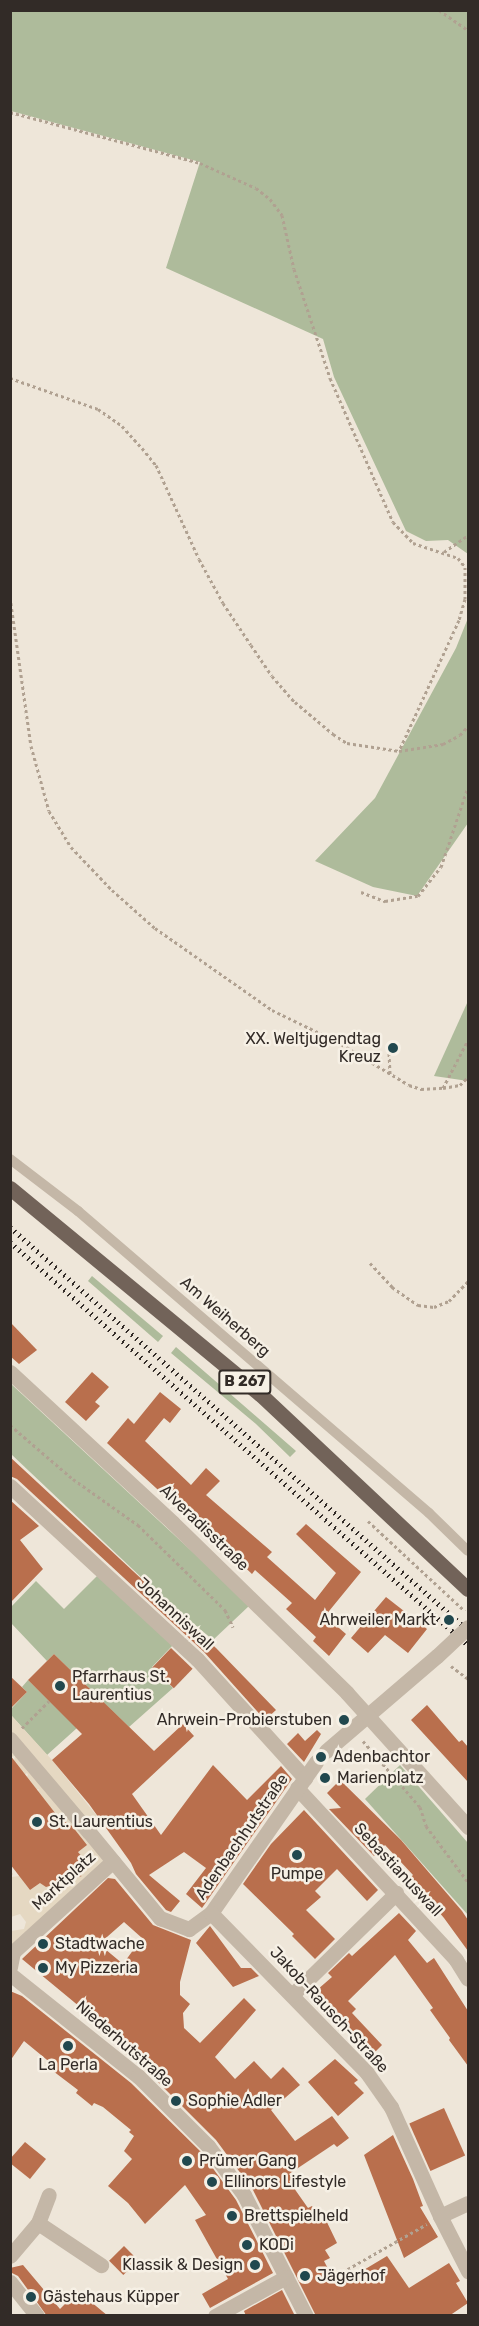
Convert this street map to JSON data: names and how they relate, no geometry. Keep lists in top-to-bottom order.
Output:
{
  "streets": {
    "main road": ["B 267"],
    "street": [
      "Alveradisstraße",
      "Johanniswall",
      "Adenbachhutstraße",
      "Sebastianuswall",
      "Marktplatz",
      "Jakob-Rausch-Straße",
      "Niederhutstraße"
    ],
    "lane": ["Am Weiherberg"]
  },
  "crossings": [
    ["Alveradisstraße", "Adenbachhutstraße"],
    ["Johanniswall", "Adenbachhutstraße"],
    ["Johanniswall", "Sebastianuswall"],
    ["Adenbachhutstraße", "Sebastianuswall"],
    ["Adenbachhutstraße", "Marktplatz"],
    ["Adenbachhutstraße", "Jakob-Rausch-Straße"]
  ],
  "places": [
    "XX. Weltjugendtag Kreuz",
    "Ahrweiler Markt",
    "Pfarrhaus St. Laurentius",
    "Ahrwein-Probierstuben",
    "Adenbachtor",
    "Marienplatz",
    "St. Laurentius",
    "Pumpe",
    "Stadtwache",
    "My Pizzeria",
    "La Perla",
    "Sophie Adler",
    "Prümer Gang",
    "Ellinors Lifestyle",
    "Brettspielheld",
    "KODi",
    "Klassik & Design",
    "Jägerhof",
    "Gästehaus Küpper"
  ]
}
